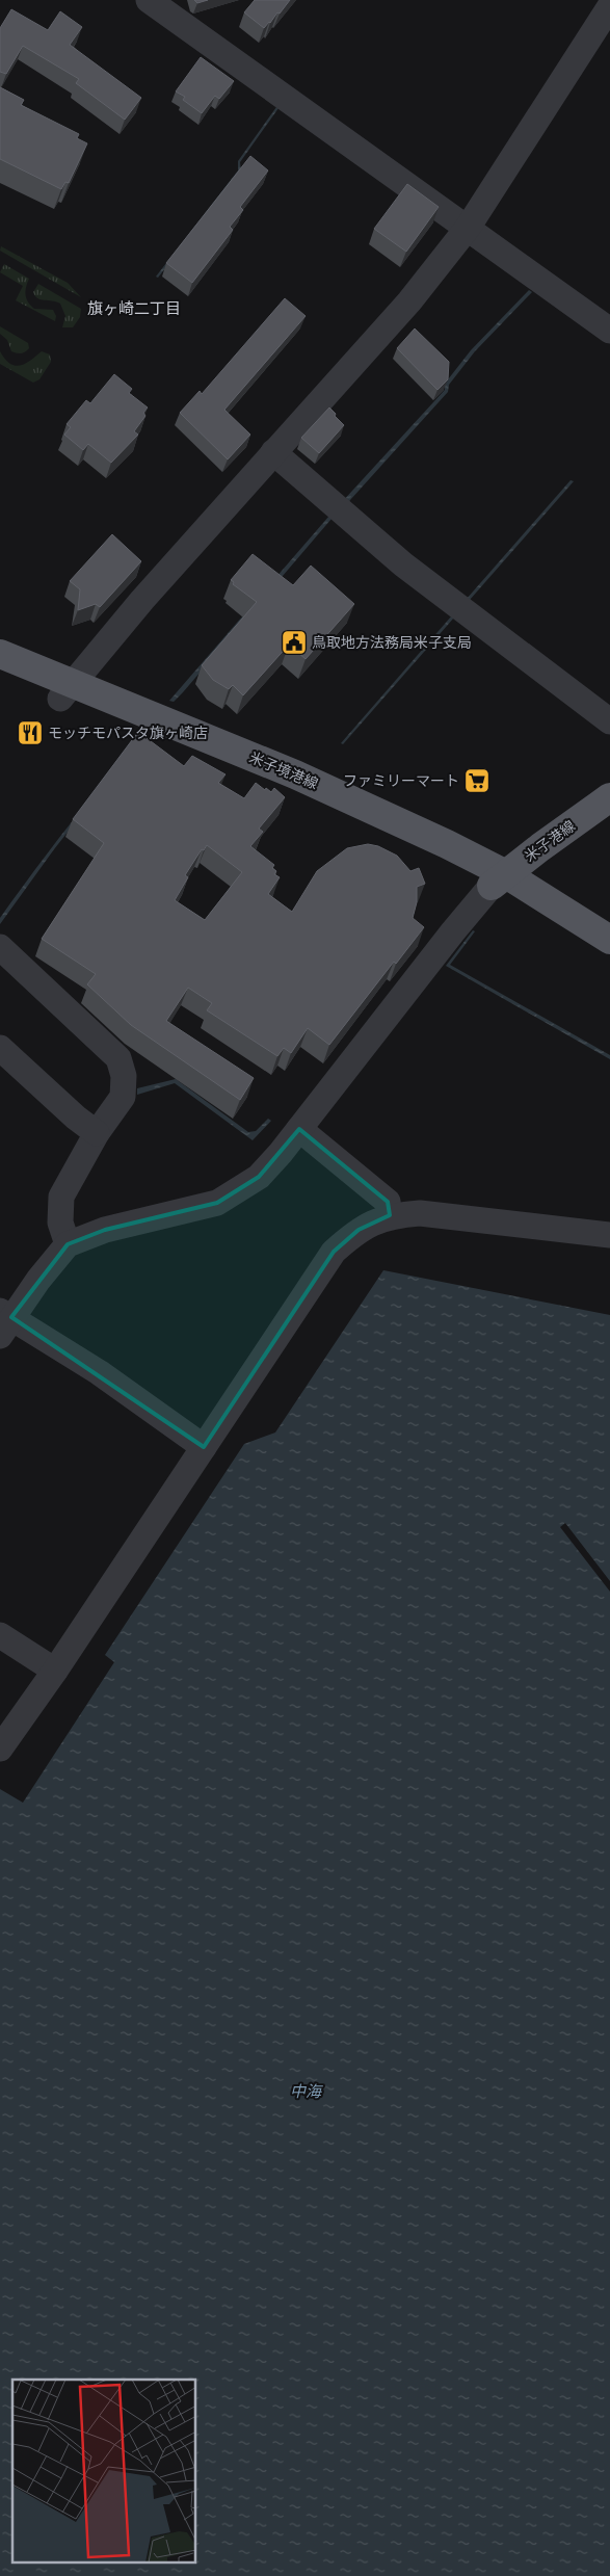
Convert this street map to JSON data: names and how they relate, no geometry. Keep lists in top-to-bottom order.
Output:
{
  "streets": {
    "main road": ["米子境港線", "米子港線"]
  },
  "crossings": [
    ["米子境港線", "米子港線"]
  ],
  "districts": ["旗ヶ崎二丁目"],
  "water": ["中海"],
  "places": {
    "public building": ["鳥取地方法務局米子支局"],
    "restaurant": ["モッチモパスタ旗ヶ崎店"],
    "supermarket": ["ファミリーマート"]
  }
}
